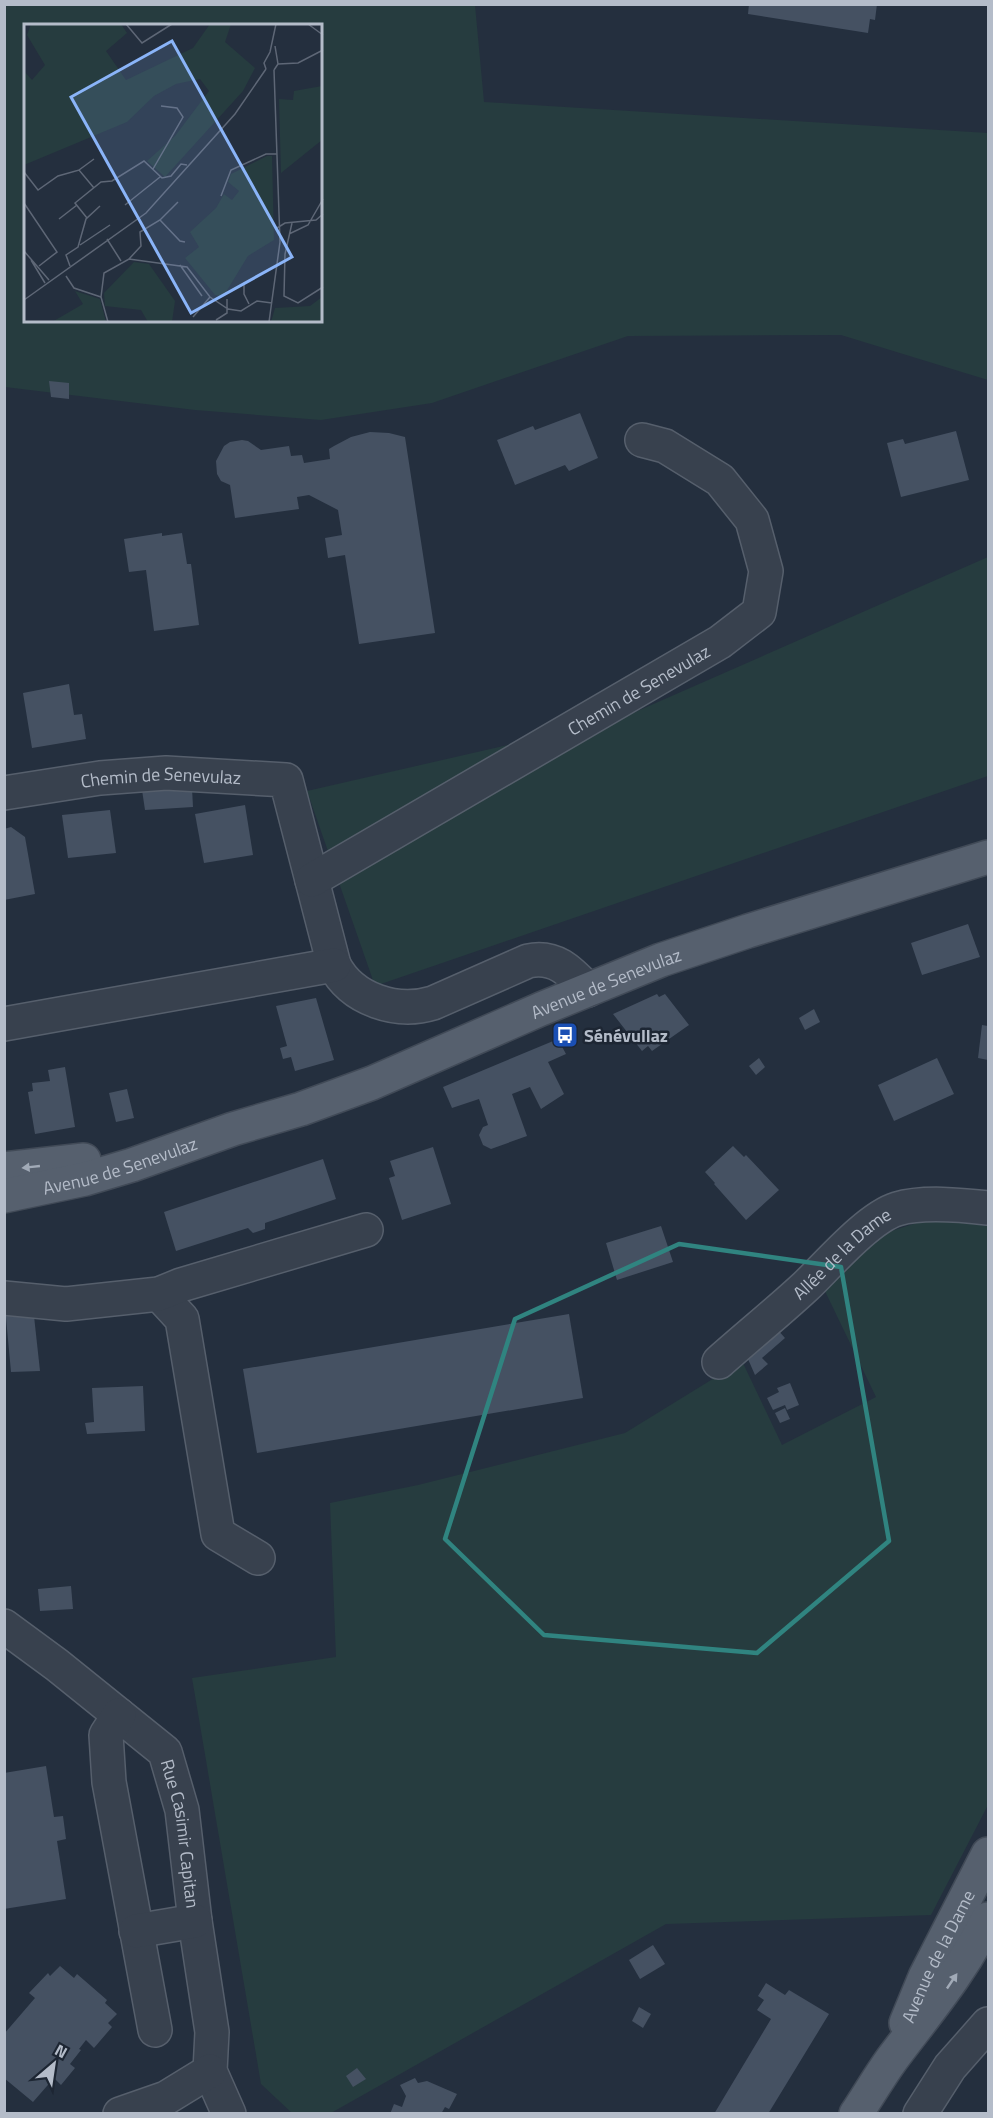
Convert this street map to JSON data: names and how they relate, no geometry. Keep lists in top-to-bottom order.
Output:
{
  "streets": {
    "main road": ["Avenue de Senevulaz", "Avenue de la Dame"],
    "street": ["Chemin de Senevulaz", "Allée de la Dame", "Rue Casimir Capitan"]
  },
  "crossings": [
    ["Chemin de Senevulaz", "Avenue de Senevulaz"]
  ],
  "places": {
    "bus stop": ["Sénévullaz"]
  },
  "north": "top right"
}
